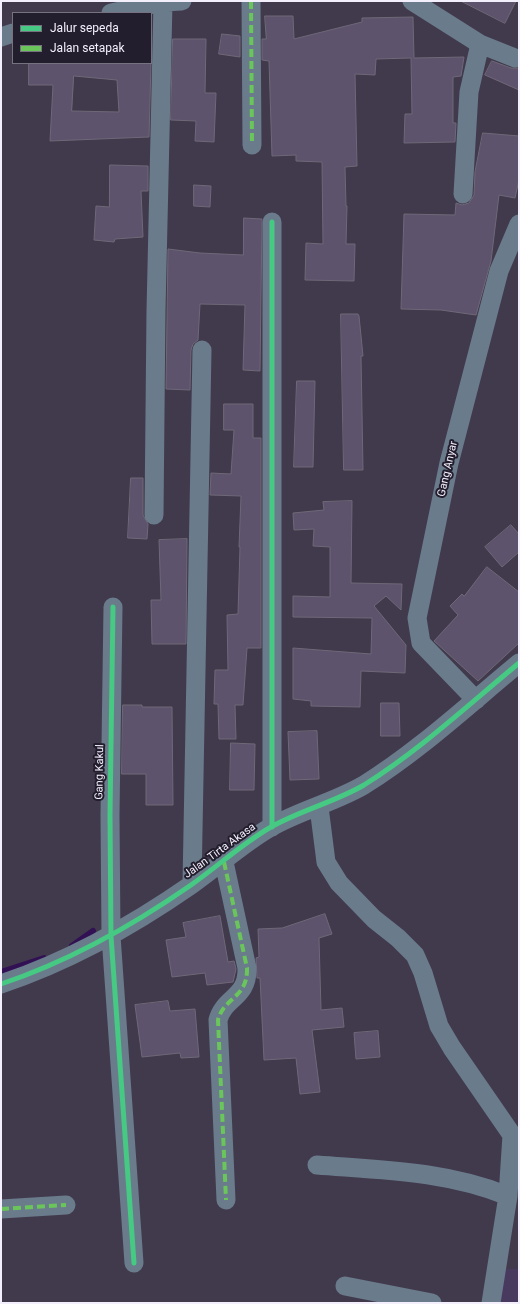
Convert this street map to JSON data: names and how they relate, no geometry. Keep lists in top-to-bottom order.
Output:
{
  "streets": {
    "street": ["Gang Anyar", "Gang Kakul", "Jalan Tirta Akasa"]
  },
  "crossings": [
    ["Gang Anyar", "Jalan Tirta Akasa"],
    ["Gang Kakul", "Jalan Tirta Akasa"]
  ],
  "legend": ["Jalur sepeda", "Jalan setapak"]
}
